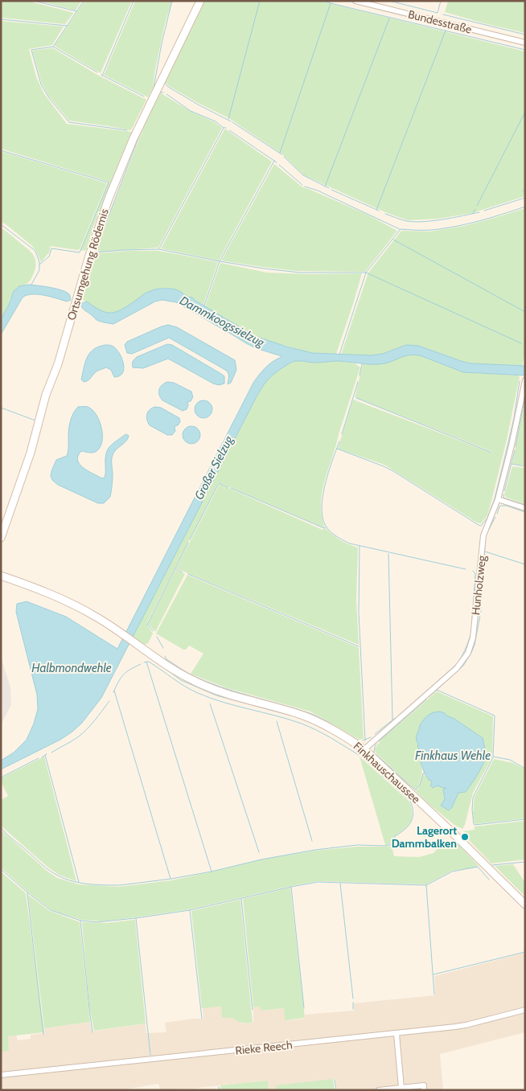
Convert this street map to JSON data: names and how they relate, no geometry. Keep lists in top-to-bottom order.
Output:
{
  "streets": {
    "street": [
      "Bundesstraße",
      "Ortsumgehung Rödemis",
      "Hunholzweg",
      "Finkhauschaussee",
      "Rieke Reech"
    ]
  },
  "crossings": [
    ["Hunholzweg", "Finkhauschaussee"]
  ],
  "water": [
    "Dammkoogssielzug",
    "Großer Sielzug",
    "Halbmondwehle",
    "Finkhaus Wehle"
  ],
  "places": ["Lagerort Dammbalken"]
}
